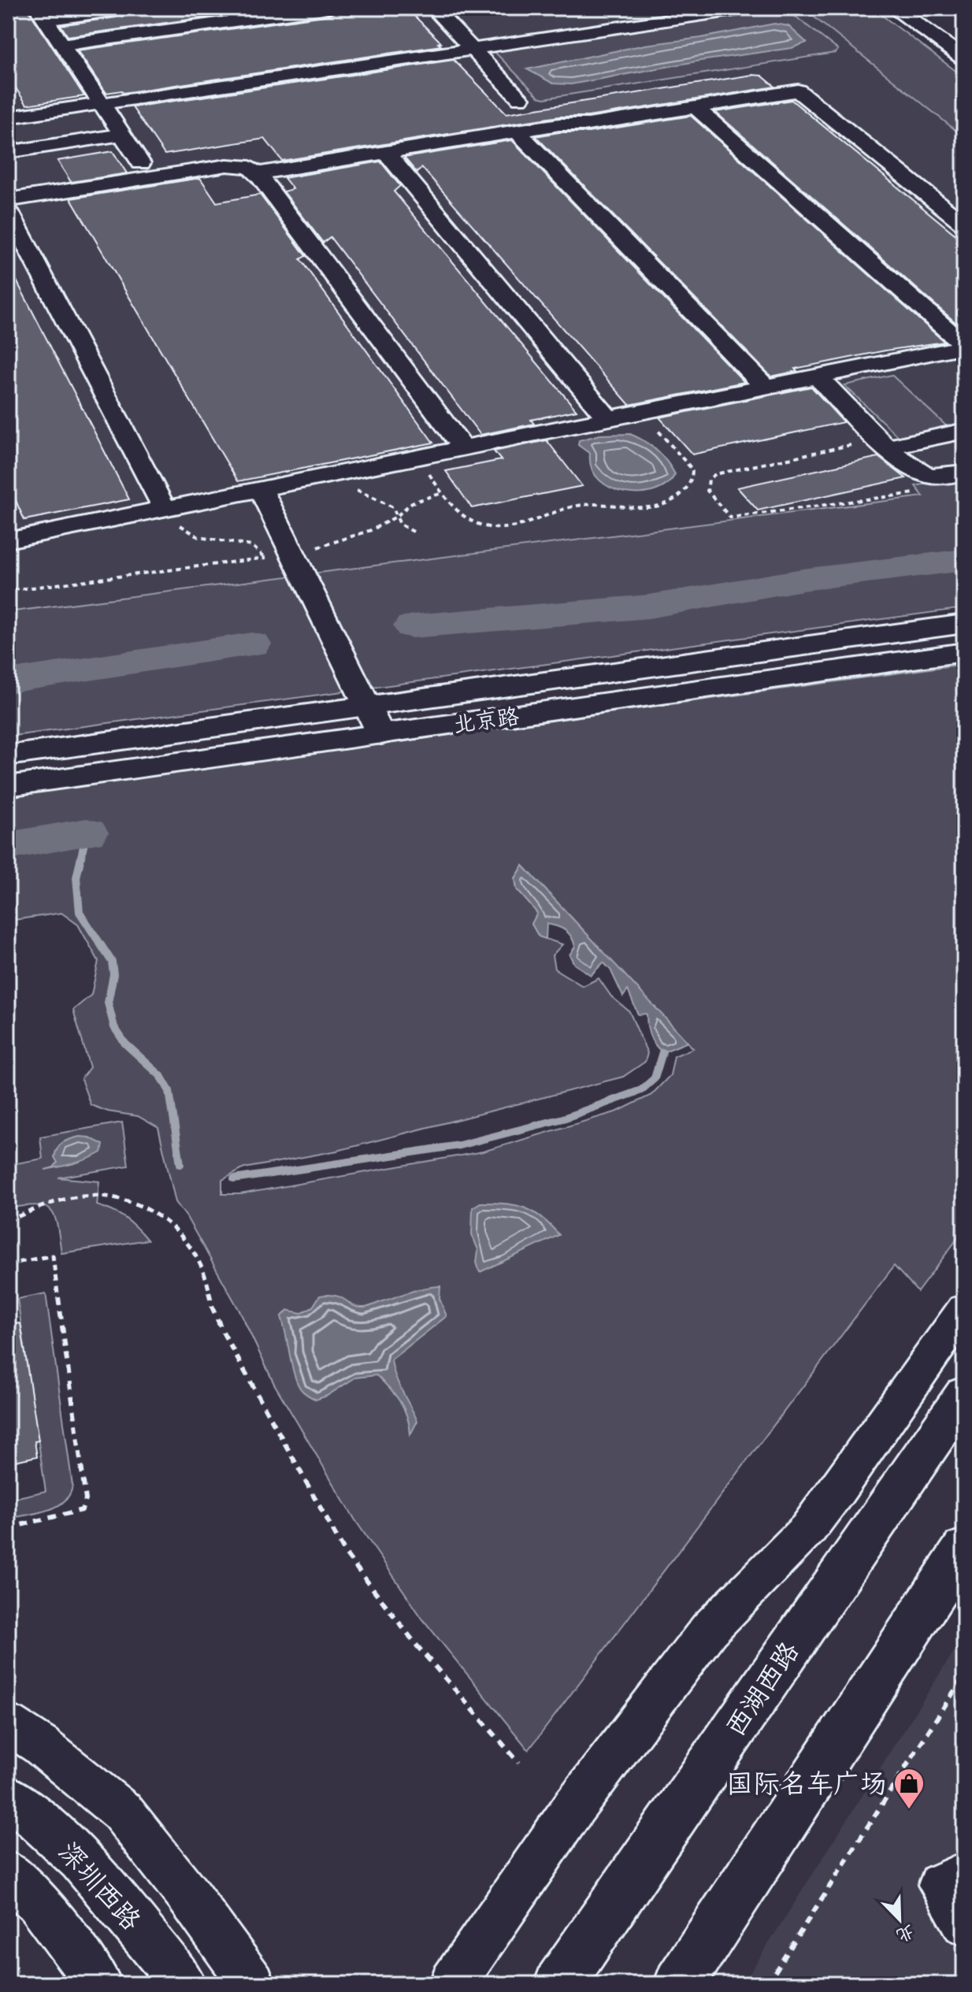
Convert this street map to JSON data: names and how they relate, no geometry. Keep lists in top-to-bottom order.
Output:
{
  "streets": {
    "main road": ["北京路", "西湖西路"],
    "street": ["深圳西路"]
  },
  "places": {
    "shop": ["国际名车广场"]
  },
  "north": "bottom right"
}
